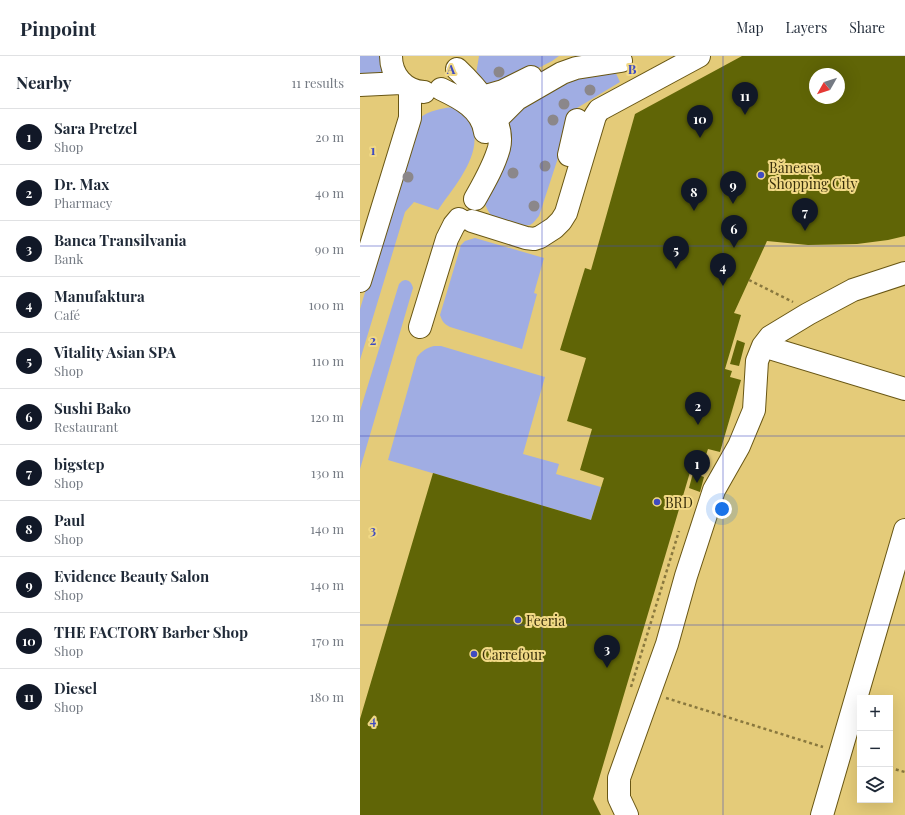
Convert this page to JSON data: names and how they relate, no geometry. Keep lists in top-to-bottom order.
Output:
{
  "places": [
    "Băneasa Shopping City",
    "BRD",
    "Feeria",
    "Carrefour"
  ],
  "north": "bottom left",
  "page": {
    "header": "Pinpoint",
    "nav": ["Map", "Layers", "Share"],
    "heading": ["Nearby", "11 results"],
    "pins": [
      "11",
      "10",
      "9",
      "8",
      "7",
      "6",
      "5",
      "4",
      "2",
      "1",
      "3"
    ],
    "list": [
      {
        "mark": "1",
        "name": "Sara Pretzel",
        "note": "Shop",
        "value": "20 m"
      },
      {
        "mark": "2",
        "name": "Dr. Max",
        "note": "Pharmacy",
        "value": "40 m"
      },
      {
        "mark": "3",
        "name": "Banca Transilvania",
        "note": "Bank",
        "value": "90 m"
      },
      {
        "mark": "4",
        "name": "Manufaktura",
        "note": "Café",
        "value": "100 m"
      },
      {
        "mark": "5",
        "name": "Vitality Asian SPA",
        "note": "Shop",
        "value": "110 m"
      },
      {
        "mark": "6",
        "name": "Sushi Bako",
        "note": "Restaurant",
        "value": "120 m"
      },
      {
        "mark": "7",
        "name": "bigstep",
        "note": "Shop",
        "value": "130 m"
      },
      {
        "mark": "8",
        "name": "Paul",
        "note": "Shop",
        "value": "140 m"
      },
      {
        "mark": "9",
        "name": "Evidence Beauty Salon",
        "note": "Shop",
        "value": "140 m"
      },
      {
        "mark": "10",
        "name": "THE FACTORY Barber Shop",
        "note": "Shop",
        "value": "170 m"
      },
      {
        "mark": "11",
        "name": "Diesel",
        "note": "Shop",
        "value": "180 m"
      }
    ],
    "map_buttons": ["+", "−"]
  },
  "grid": {
    "columns": ["A", "B"],
    "rows": [
      "1",
      "2",
      "3",
      "4"
    ]
  }
}
